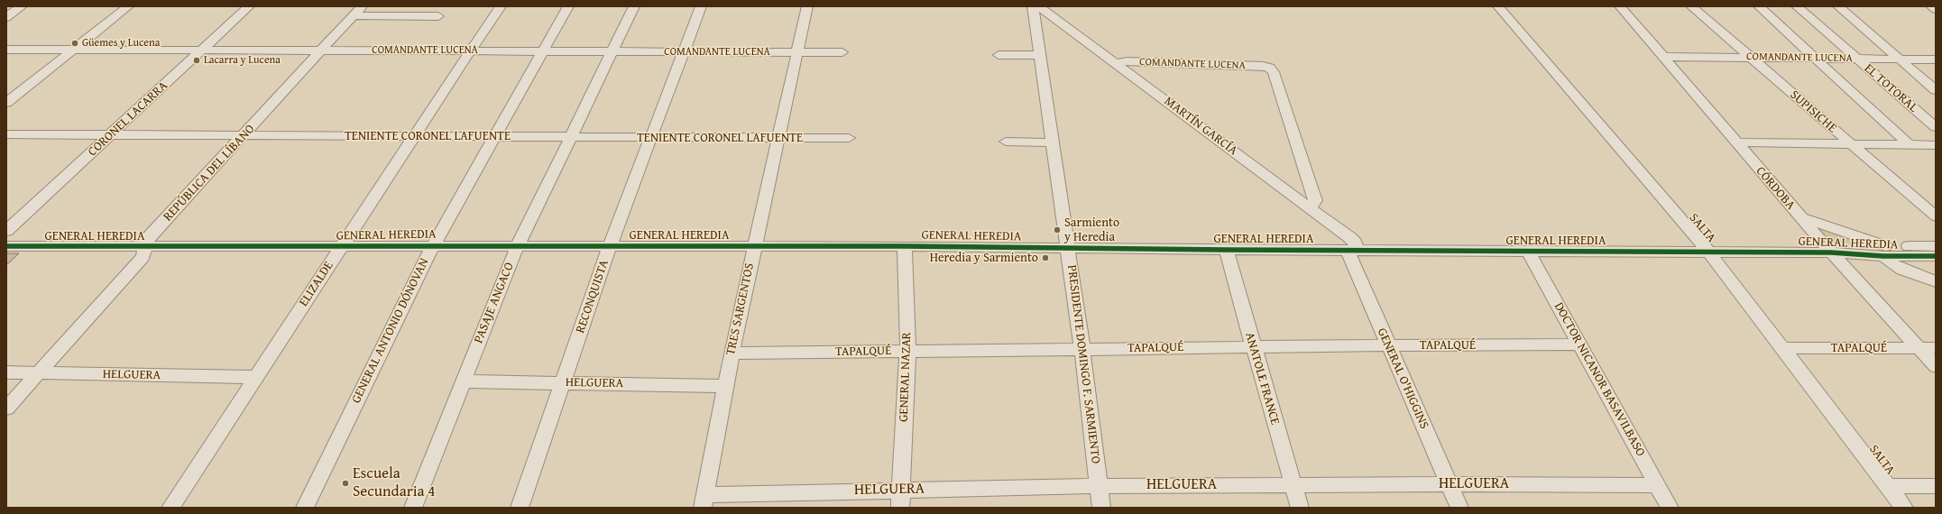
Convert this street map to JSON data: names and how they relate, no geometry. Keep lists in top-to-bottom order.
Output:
{
  "streets": {
    "street": [
      "COMANDANTE LUCENA",
      "EL TOTORAL",
      "SUPISICHE",
      "CORONEL LACARRA",
      "MARTÍN GARCÍA",
      "TENIENTE CORONEL LAFUENTE",
      "REPÚBLICA DEL LÍBANO",
      "CÓRDOBA",
      "SALTA",
      "GENERAL HEREDIA",
      "ELIZALDE",
      "RECONQUISTA",
      "PASAJE ANGACO",
      "TRES SARGENTOS",
      "GENERAL ANTONIO DÓNOVAN",
      "TAPALQUÉ",
      "PRESIDENTE DOMINGO F. SARMIENTO",
      "HELGUERA",
      "GENERAL NAZAR",
      "ANATOLE FRANCE",
      "GENERAL O'HIGGINS",
      "DOCTOR NICANOR BASAVILBASO"
    ]
  },
  "crossings": [
    ["COMANDANTE LUCENA", "EL TOTORAL"],
    ["COMANDANTE LUCENA", "SUPISICHE"],
    ["COMANDANTE LUCENA", "CORONEL LACARRA"],
    ["COMANDANTE LUCENA", "MARTÍN GARCÍA"],
    ["COMANDANTE LUCENA", "REPÚBLICA DEL LÍBANO"],
    ["COMANDANTE LUCENA", "CÓRDOBA"],
    ["COMANDANTE LUCENA", "ELIZALDE"],
    ["COMANDANTE LUCENA", "RECONQUISTA"],
    ["COMANDANTE LUCENA", "PASAJE ANGACO"],
    ["COMANDANTE LUCENA", "TRES SARGENTOS"],
    ["COMANDANTE LUCENA", "GENERAL ANTONIO DÓNOVAN"],
    ["CORONEL LACARRA", "TENIENTE CORONEL LAFUENTE"],
    ["MARTÍN GARCÍA", "GENERAL HEREDIA"],
    ["MARTÍN GARCÍA", "GENERAL O'HIGGINS"],
    ["TENIENTE CORONEL LAFUENTE", "REPÚBLICA DEL LÍBANO"],
    ["TENIENTE CORONEL LAFUENTE", "ELIZALDE"],
    ["TENIENTE CORONEL LAFUENTE", "RECONQUISTA"],
    ["TENIENTE CORONEL LAFUENTE", "PASAJE ANGACO"],
    ["TENIENTE CORONEL LAFUENTE", "TRES SARGENTOS"],
    ["TENIENTE CORONEL LAFUENTE", "GENERAL ANTONIO DÓNOVAN"],
    ["REPÚBLICA DEL LÍBANO", "GENERAL HEREDIA"],
    ["REPÚBLICA DEL LÍBANO", "HELGUERA"],
    ["CÓRDOBA", "GENERAL HEREDIA"],
    ["CÓRDOBA", "TAPALQUÉ"],
    ["SALTA", "GENERAL HEREDIA"],
    ["SALTA", "TAPALQUÉ"],
    ["GENERAL HEREDIA", "ELIZALDE"],
    ["GENERAL HEREDIA", "RECONQUISTA"],
    ["GENERAL HEREDIA", "PASAJE ANGACO"],
    ["GENERAL HEREDIA", "TRES SARGENTOS"],
    ["GENERAL HEREDIA", "GENERAL ANTONIO DÓNOVAN"],
    ["GENERAL HEREDIA", "PRESIDENTE DOMINGO F. SARMIENTO"],
    ["GENERAL HEREDIA", "GENERAL NAZAR"],
    ["GENERAL HEREDIA", "ANATOLE FRANCE"],
    ["GENERAL HEREDIA", "GENERAL O'HIGGINS"],
    ["GENERAL HEREDIA", "DOCTOR NICANOR BASAVILBASO"],
    ["ELIZALDE", "HELGUERA"],
    ["RECONQUISTA", "HELGUERA"],
    ["PASAJE ANGACO", "HELGUERA"],
    ["TRES SARGENTOS", "TAPALQUÉ"],
    ["TRES SARGENTOS", "HELGUERA"],
    ["TAPALQUÉ", "PRESIDENTE DOMINGO F. SARMIENTO"],
    ["TAPALQUÉ", "GENERAL NAZAR"],
    ["TAPALQUÉ", "ANATOLE FRANCE"],
    ["TAPALQUÉ", "GENERAL O'HIGGINS"],
    ["TAPALQUÉ", "DOCTOR NICANOR BASAVILBASO"],
    ["PRESIDENTE DOMINGO F. SARMIENTO", "HELGUERA"],
    ["HELGUERA", "GENERAL NAZAR"],
    ["HELGUERA", "ANATOLE FRANCE"],
    ["HELGUERA", "GENERAL O'HIGGINS"],
    ["HELGUERA", "DOCTOR NICANOR BASAVILBASO"]
  ],
  "places": [
    "Güemes y Lucena",
    "Lacarra y Lucena",
    "Sarmiento y Heredia",
    "Heredia y Sarmiento",
    "Escuela Secundaria 4"
  ]
}
